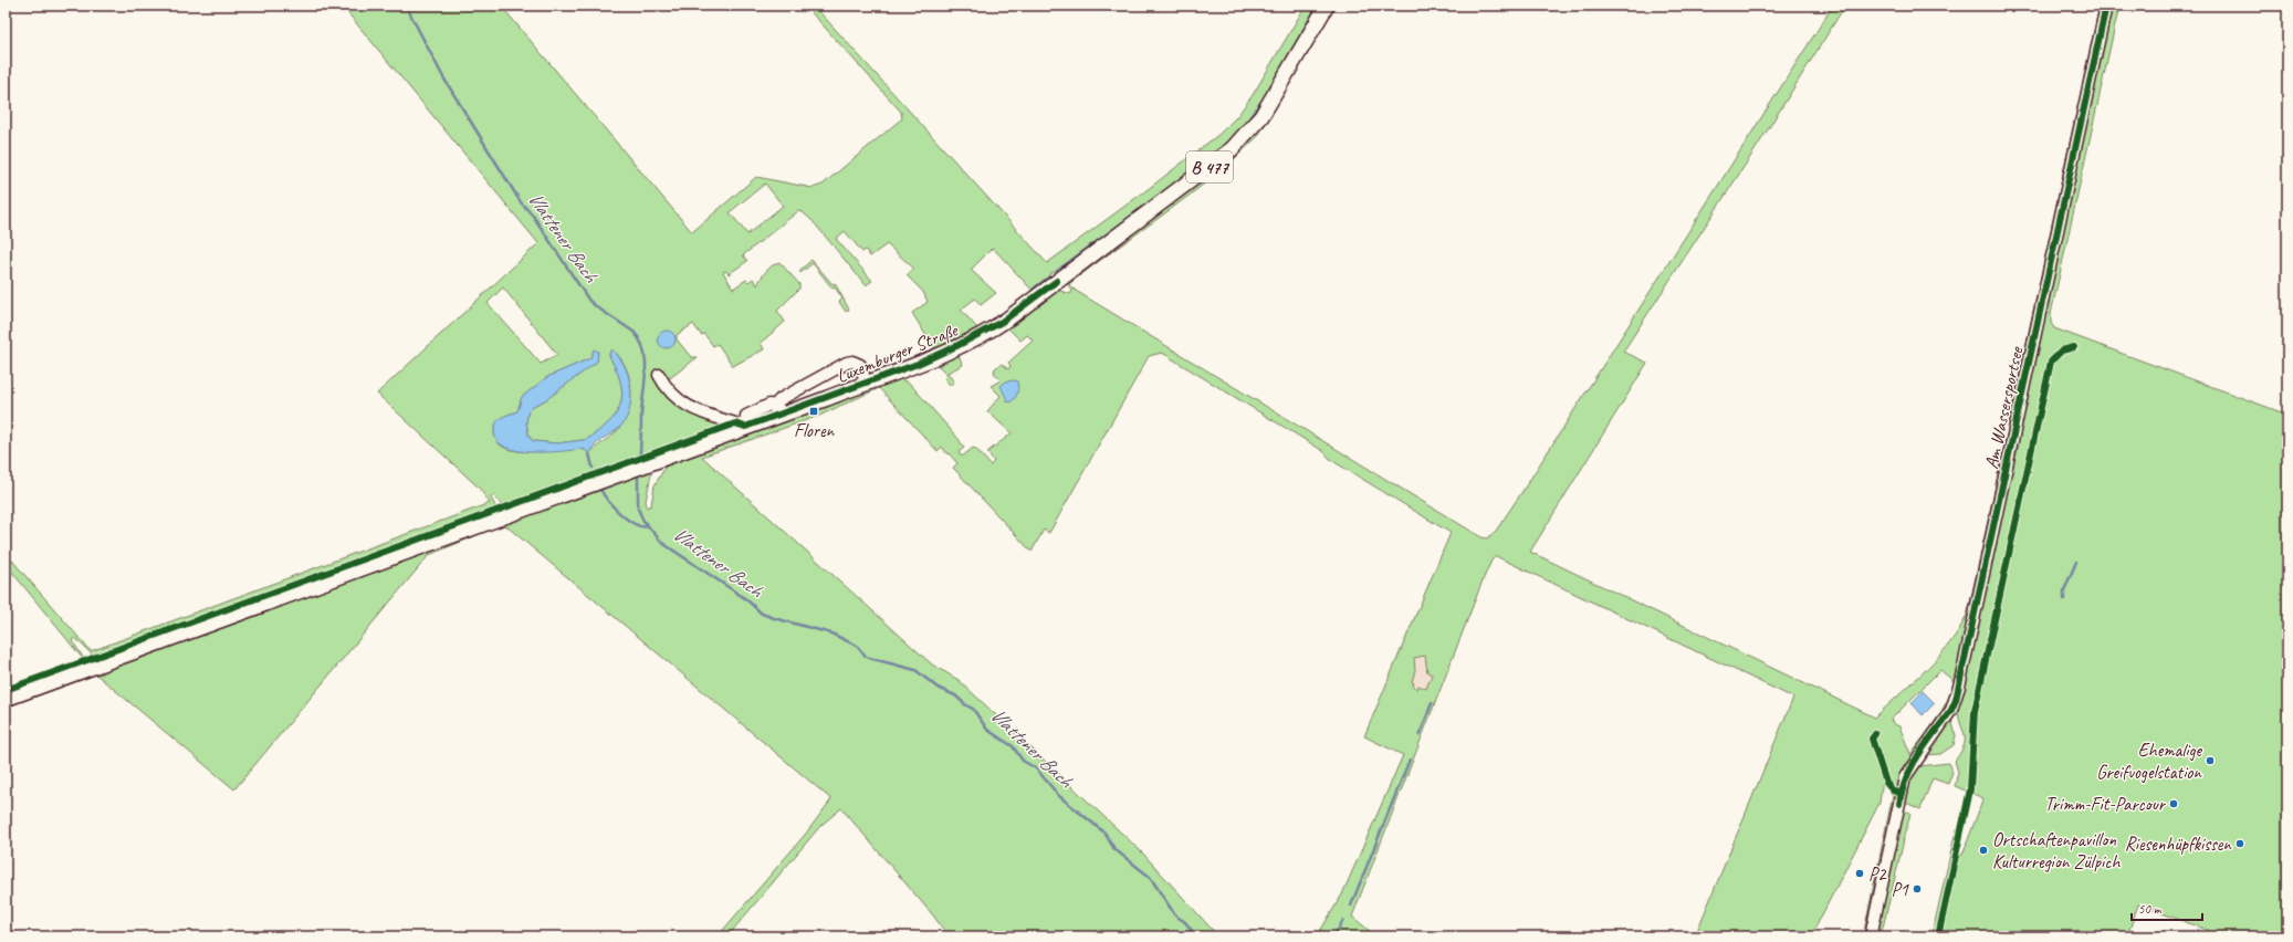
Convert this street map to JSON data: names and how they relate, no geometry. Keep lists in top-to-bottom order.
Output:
{
  "streets": {
    "main road": ["B 477", "Luxemburger Straße"],
    "street": ["Am Wassersportsee"]
  },
  "water": ["Vlattener Bach"],
  "places": {
    "transit": ["Floren"],
    "other": [
      "Ehemalige Greifvogelstation",
      "Trimm-Fit-Parcour",
      "Riesenhüpfkissen",
      "Ortschaftenpavillon Kulturregion Zülpich",
      "P2",
      "P1"
    ]
  },
  "scale_bar": "50 m"
}
